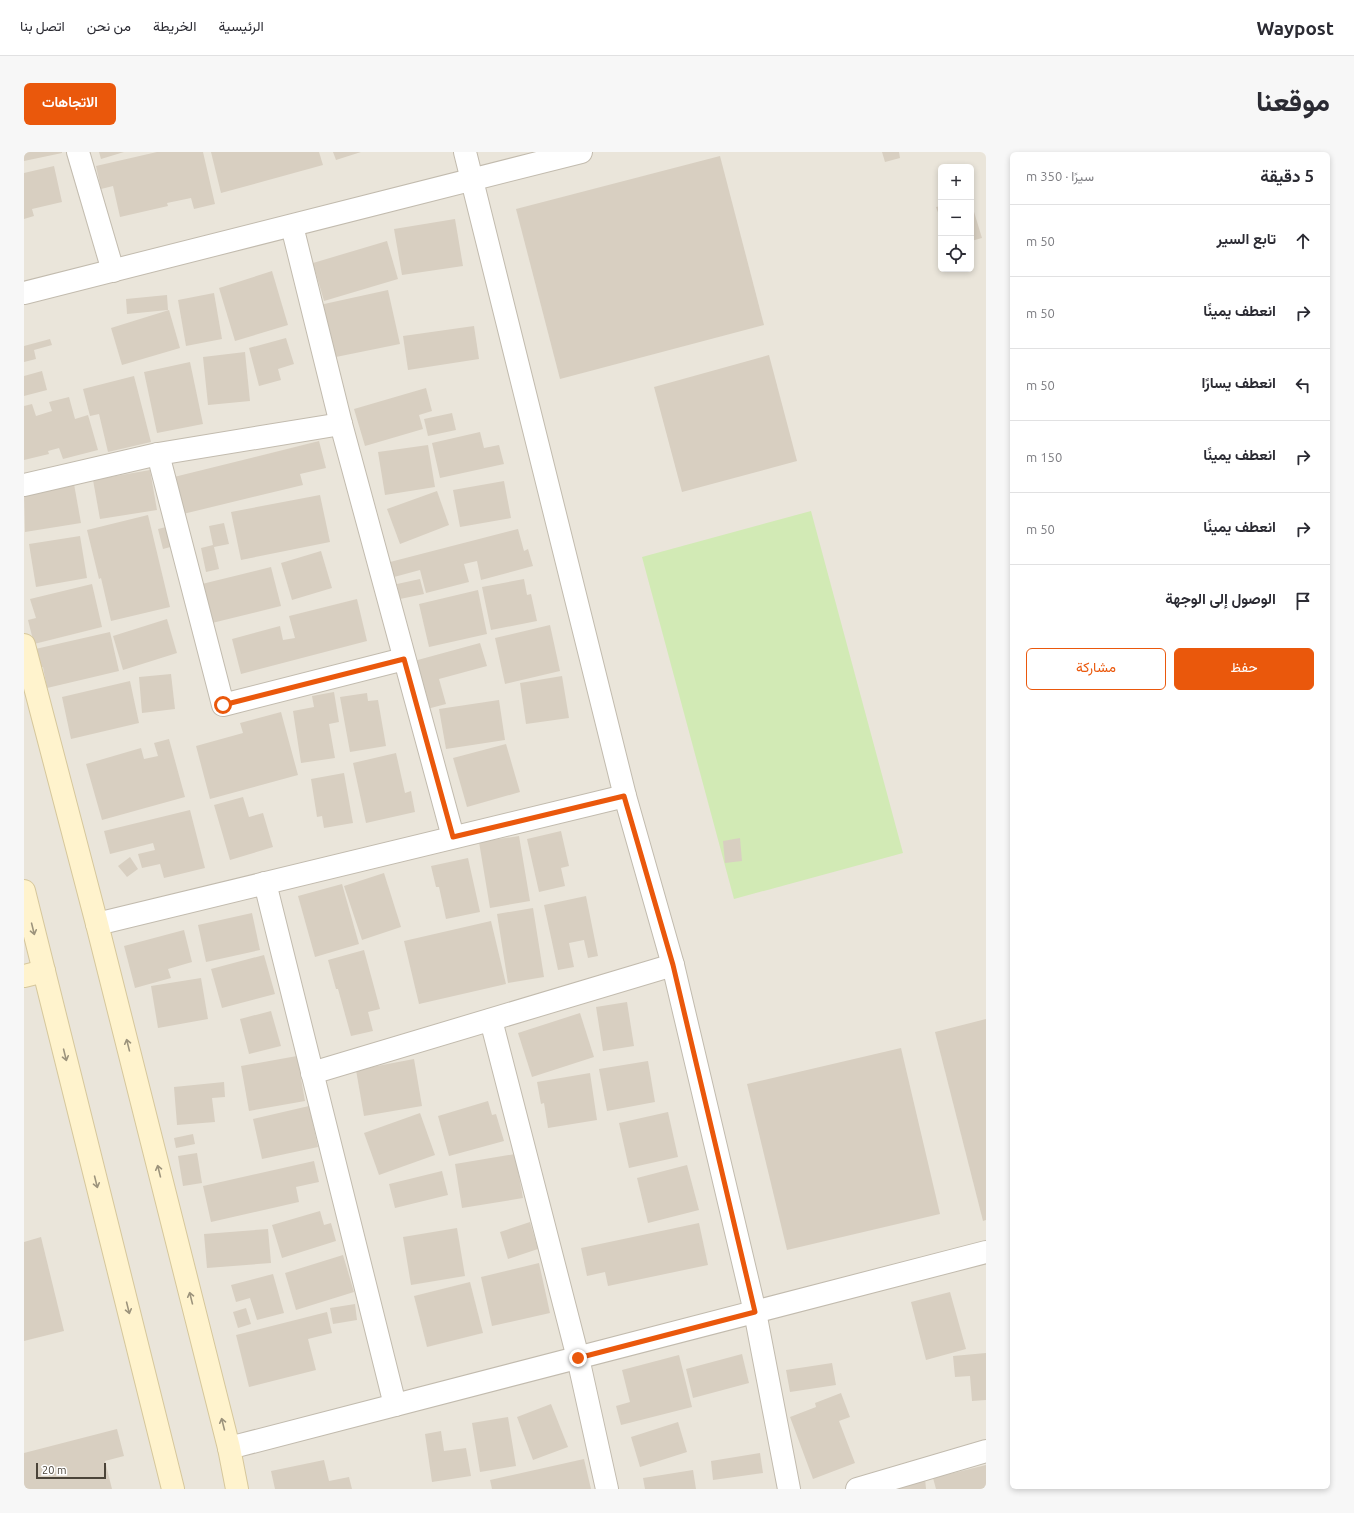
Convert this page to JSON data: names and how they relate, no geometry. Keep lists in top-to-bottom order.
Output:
{
  "scale_bar": "20 m",
  "page": {
    "header": "Waypost",
    "nav": [
      "الرئيسية",
      "الخريطة",
      "من نحن",
      "اتصل بنا"
    ],
    "title": "موقعنا",
    "buttons": [
      "الاتجاهات",
      ["حفظ", "مشاركة"]
    ],
    "heading": ["5 دقيقة", "سيرًا · 350 m"],
    "map_buttons": ["+", "−"],
    "list": [
      ["تابع السير", "50 m"],
      ["انعطف يمينًا", "50 m"],
      ["انعطف يسارًا", "50 m"],
      ["انعطف يمينًا", "150 m"],
      ["انعطف يمينًا", "50 m"],
      "الوصول إلى الوجهة"
    ],
    "scale": "20 m"
  }
}
